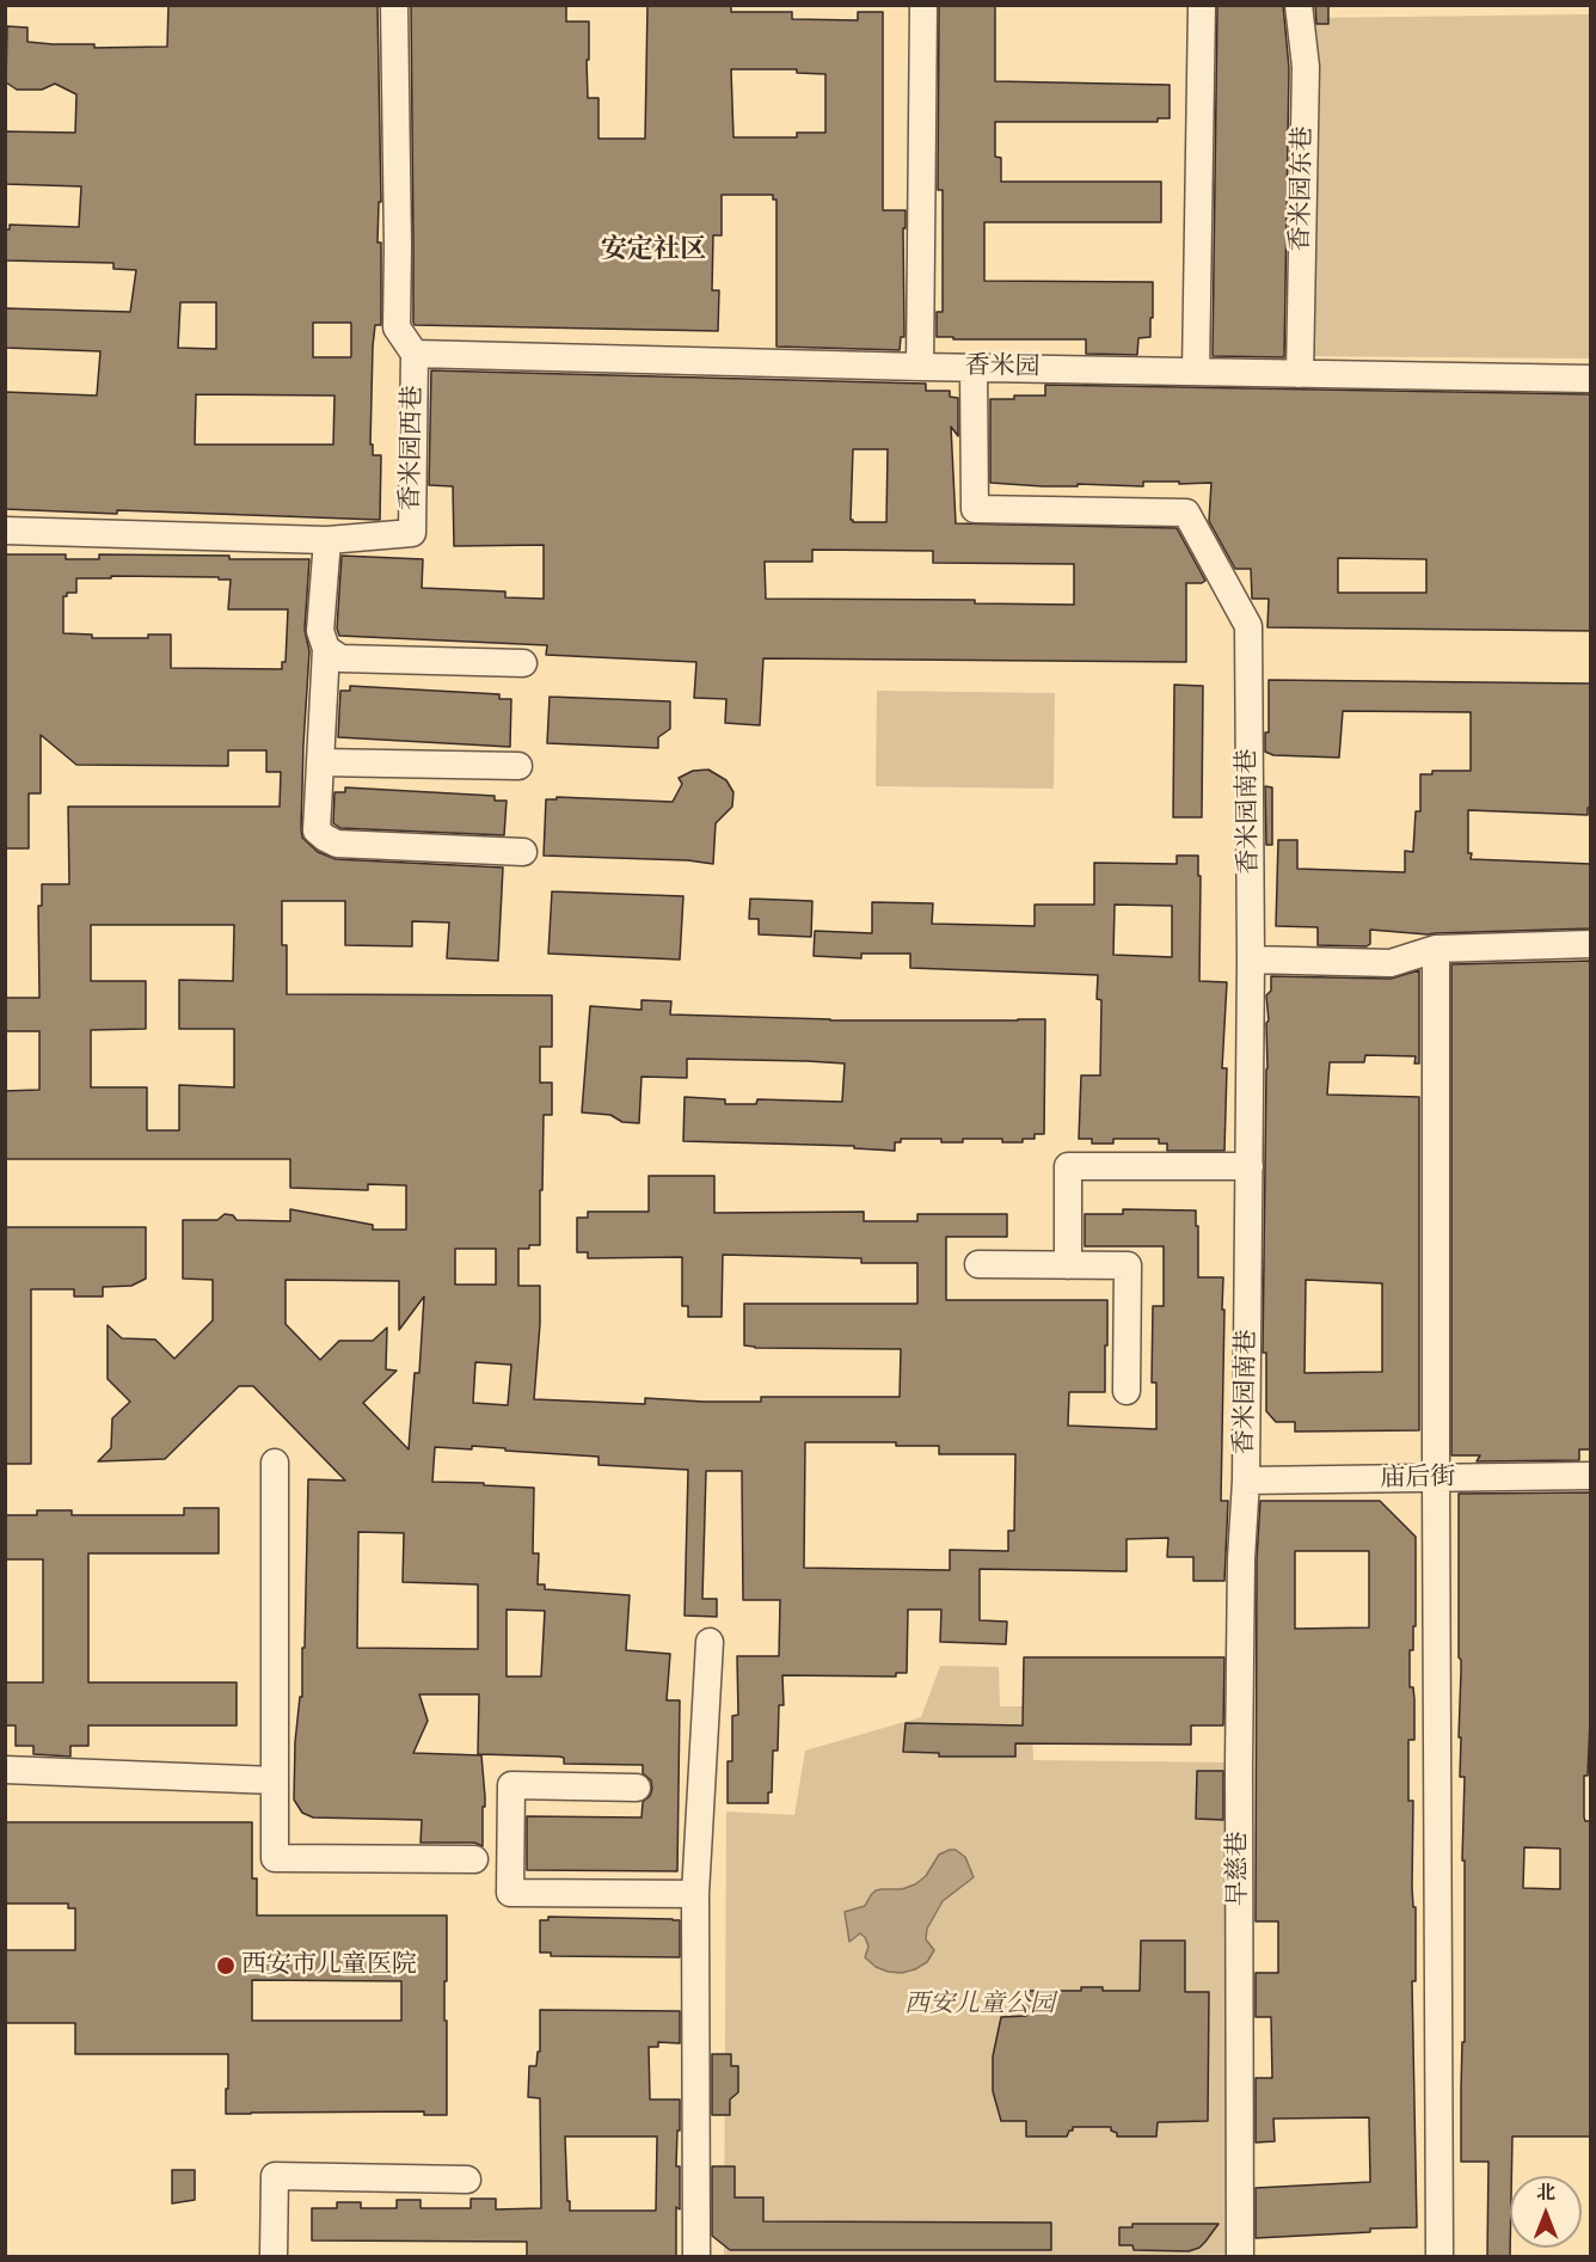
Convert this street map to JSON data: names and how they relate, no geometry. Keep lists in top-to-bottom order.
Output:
{
  "streets": {
    "street": [
      "香米园东巷",
      "香米园",
      "香米园西巷",
      "香米园南巷",
      "庙后街",
      "早慈巷"
    ]
  },
  "crossings": [
    ["香米园东巷", "香米园"],
    ["香米园", "香米园西巷"],
    ["香米园", "香米园南巷"],
    ["香米园南巷", "庙后街"],
    ["香米园南巷", "早慈巷"],
    ["庙后街", "早慈巷"]
  ],
  "districts": ["安定社区"],
  "parks": ["西安儿童公园"],
  "places": ["西安市儿童医院"],
  "north": "top"
}
